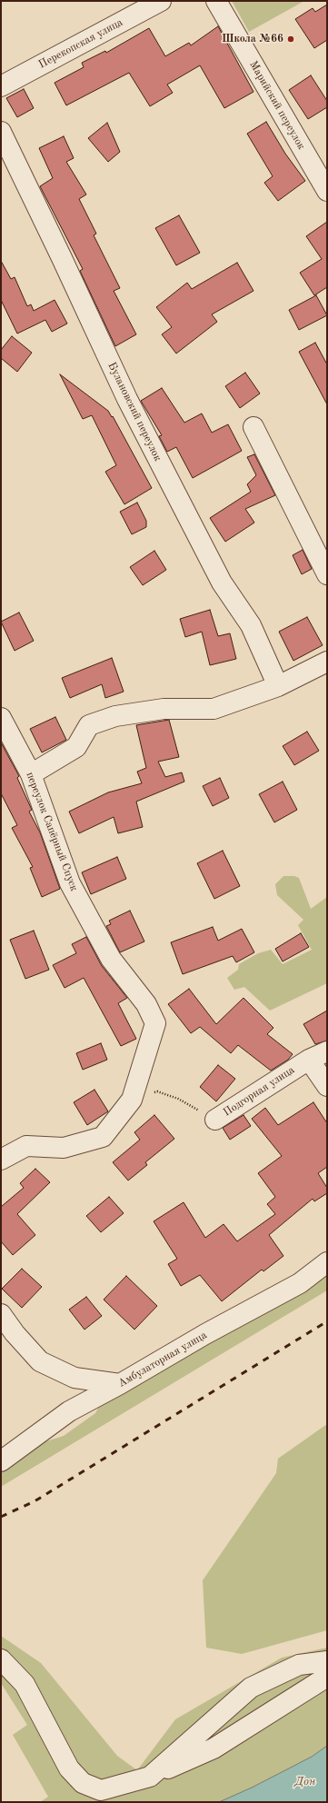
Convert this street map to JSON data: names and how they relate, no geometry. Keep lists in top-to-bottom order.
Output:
{
  "streets": {
    "street": [
      "Перекопская улица",
      "Марийский переулок",
      "Булановский переулок",
      "переулок Сапёрный Спуск",
      "Подгорная улица",
      "Амбулаторная улица"
    ]
  },
  "crossings": [
    ["переулок Сапёрный Спуск", "Подгорная улица"]
  ],
  "water": ["Дон"],
  "places": ["Школа №66"]
}
